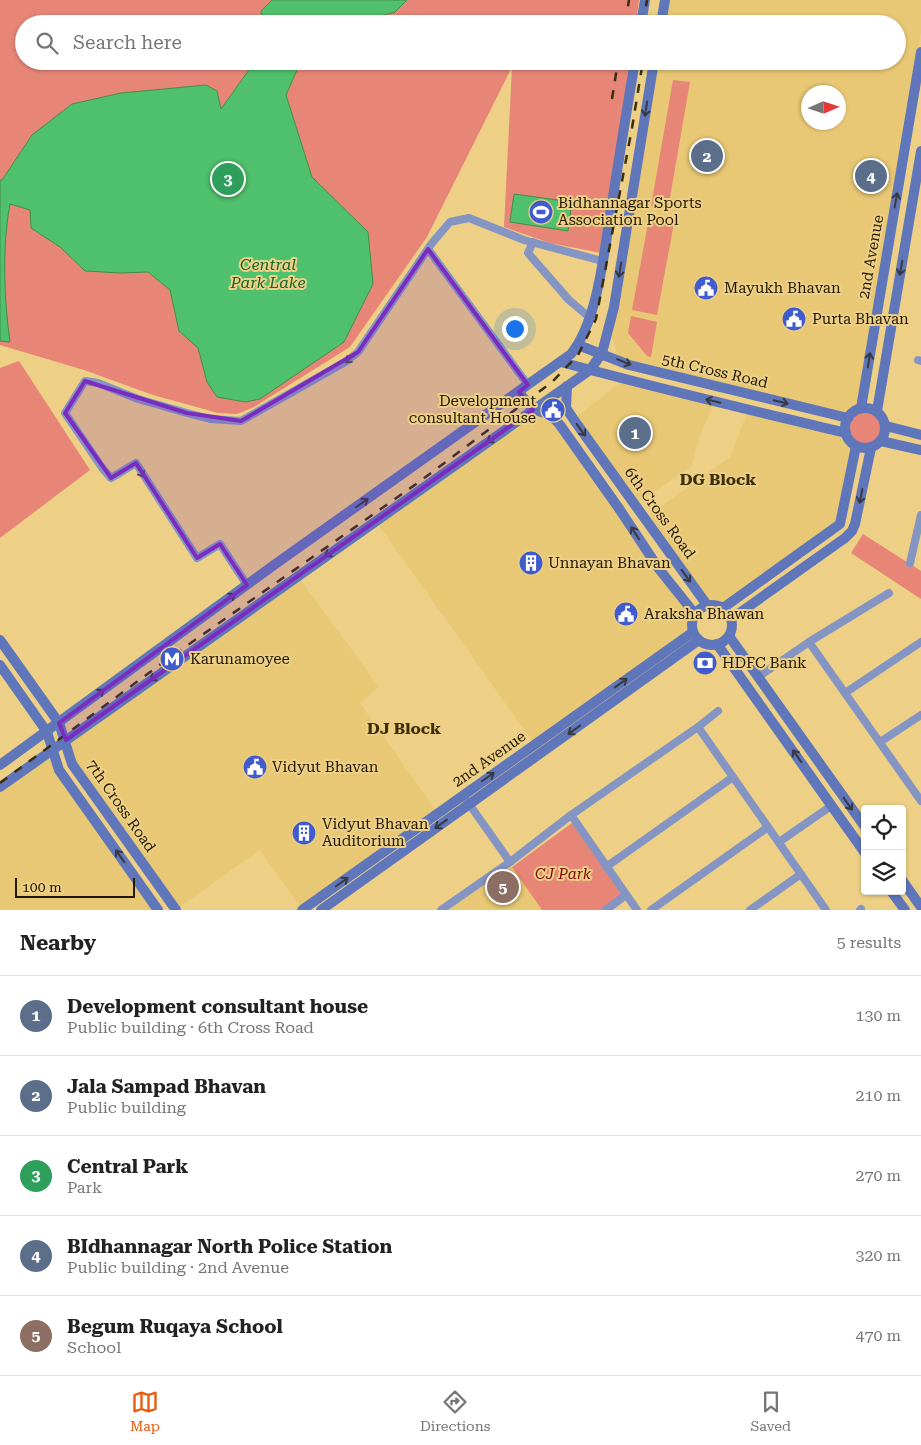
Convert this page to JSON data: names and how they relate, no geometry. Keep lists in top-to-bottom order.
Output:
{
  "streets": {
    "street": [
      "2nd Avenue",
      "5th Cross Road",
      "6th Cross Road",
      "7th Cross Road"
    ]
  },
  "crossings": [
    ["2nd Avenue", "5th Cross Road"],
    ["2nd Avenue", "6th Cross Road"]
  ],
  "districts": ["DG Block", "DJ Block"],
  "water": ["Central Park Lake"],
  "parks": ["CJ Park"],
  "places": {
    "sports": ["Bidhannagar Sports Association Pool"],
    "public building": [
      "Mayukh Bhavan",
      "Purta Bhavan",
      "Development consultant House",
      "Araksha Bhawan",
      "Vidyut Bhavan"
    ],
    "building": ["Unnayan Bhavan", "Vidyut Bhavan Auditorium"],
    "metro station": ["Karunamoyee"],
    "bank": ["HDFC Bank"]
  },
  "scale_bar": "100 m",
  "north": "right",
  "page": {
    "search": "Search here",
    "pins": [
      "2",
      "4",
      "3",
      "1",
      "5"
    ],
    "scale": "100 m",
    "heading": ["Nearby", "5 results"],
    "list": [
      {
        "mark": "1",
        "name": "Development consultant house",
        "note": "Public building · 6th Cross Road",
        "value": "130 m"
      },
      {
        "mark": "2",
        "name": "Jala Sampad Bhavan",
        "note": "Public building",
        "value": "210 m"
      },
      {
        "mark": "3",
        "name": "Central Park",
        "note": "Park",
        "value": "270 m"
      },
      {
        "mark": "4",
        "name": "BIdhannagar North Police Station",
        "note": "Public building · 2nd Avenue",
        "value": "320 m"
      },
      {
        "mark": "5",
        "name": "Begum Ruqaya School",
        "note": "School",
        "value": "470 m"
      }
    ],
    "nav": ["Map", "Directions", "Saved"]
  }
}
